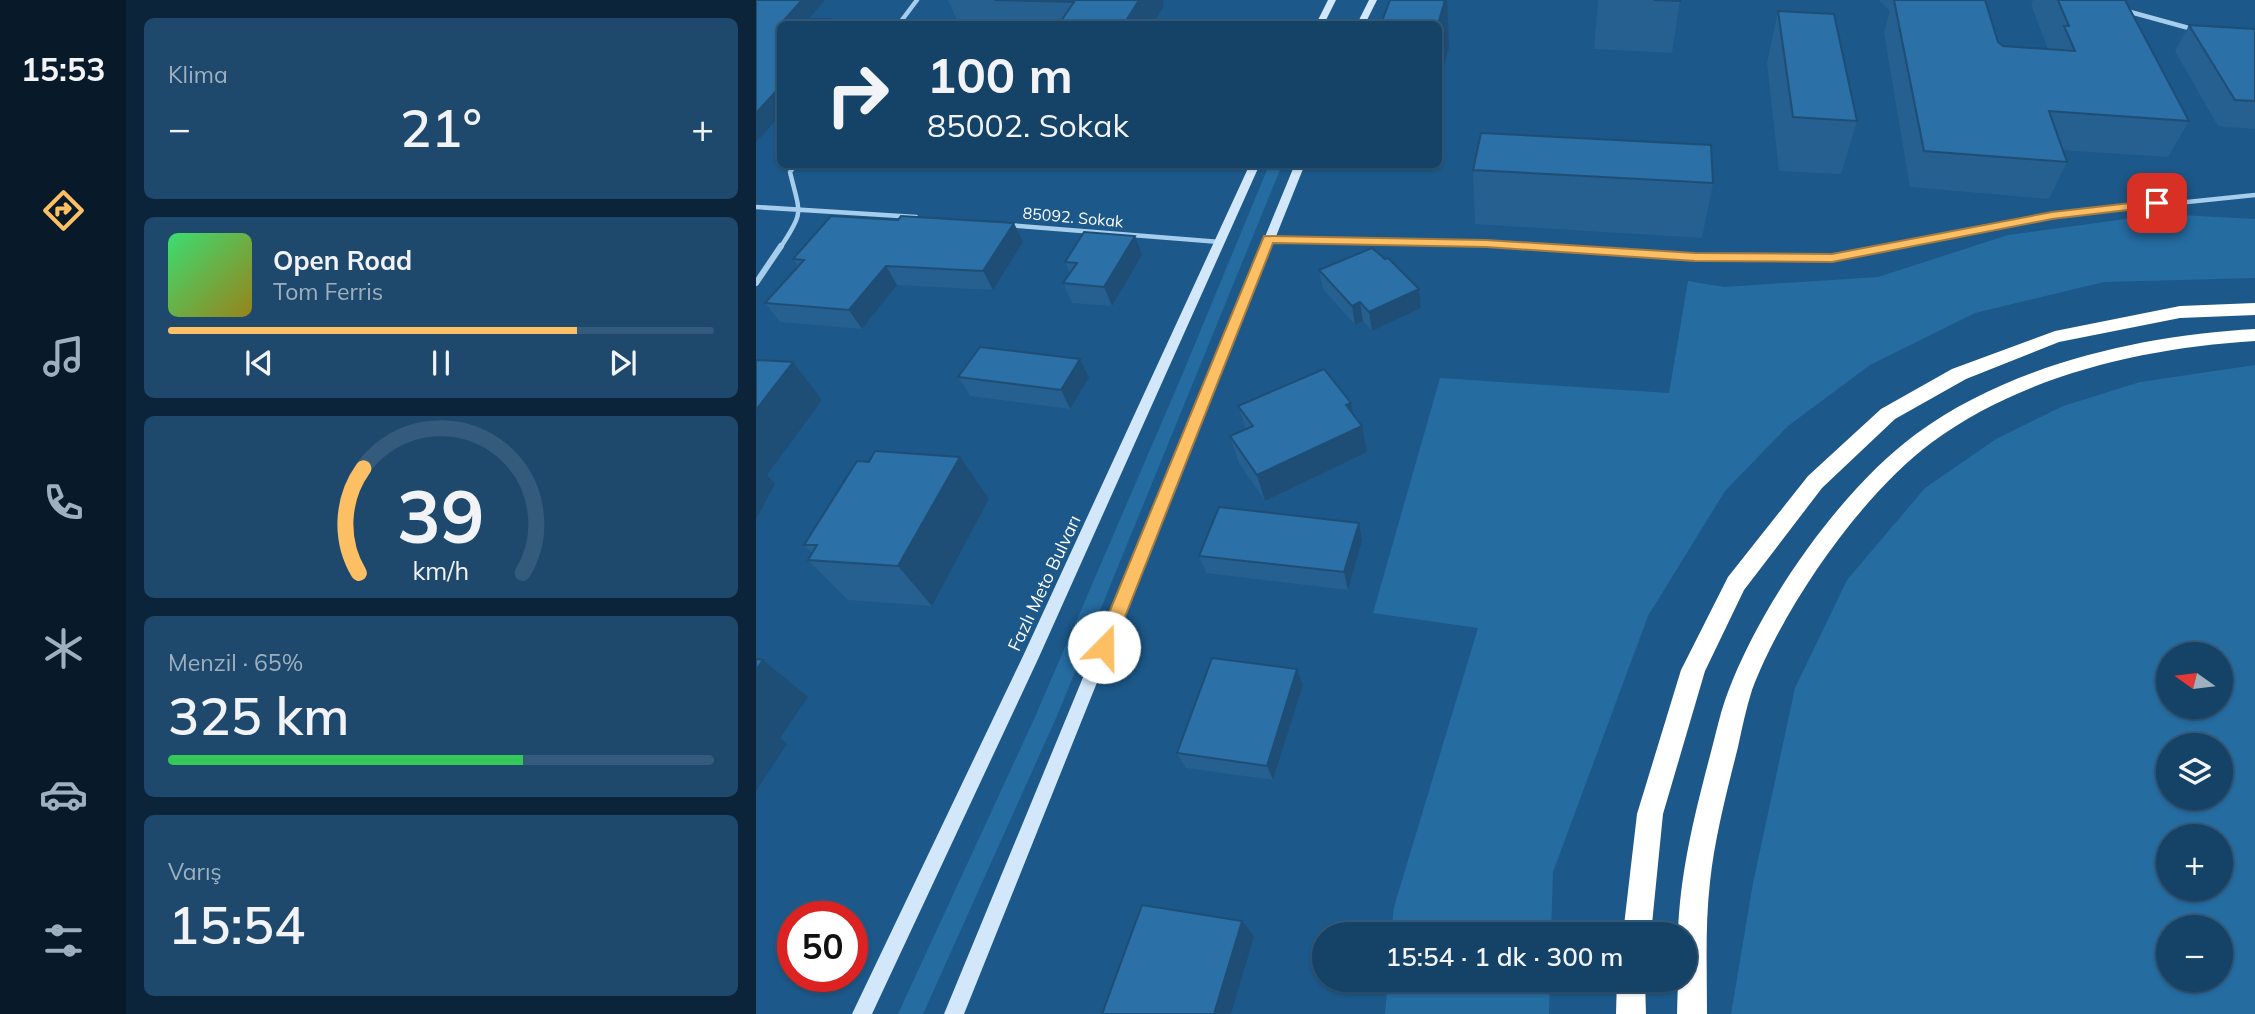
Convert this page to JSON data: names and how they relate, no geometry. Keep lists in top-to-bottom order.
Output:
{
  "streets": {
    "main road": ["Fazlı Meto Bulvarı"],
    "street": ["85092. Sokak"]
  },
  "crossings": [
    ["85092. Sokak", "Fazlı Meto Bulvarı"]
  ],
  "north": "left",
  "page": {
    "tabs": "15:53",
    "tile": [
      "Klima",
      ["Menzil · 65%", "325 km"],
      ["Varış", "15:54"]
    ],
    "turn": ["100 m", "85002. Sokak"],
    "heat": ["−", "21°", "+"],
    "song": ["Open Road", "Tom Ferris"],
    "map_buttons": ["+", "−"],
    "limit": "50",
    "trip": "15:54 · 1 dk · 300 m",
    "gauge": ["39", "km/h"]
  }
}
